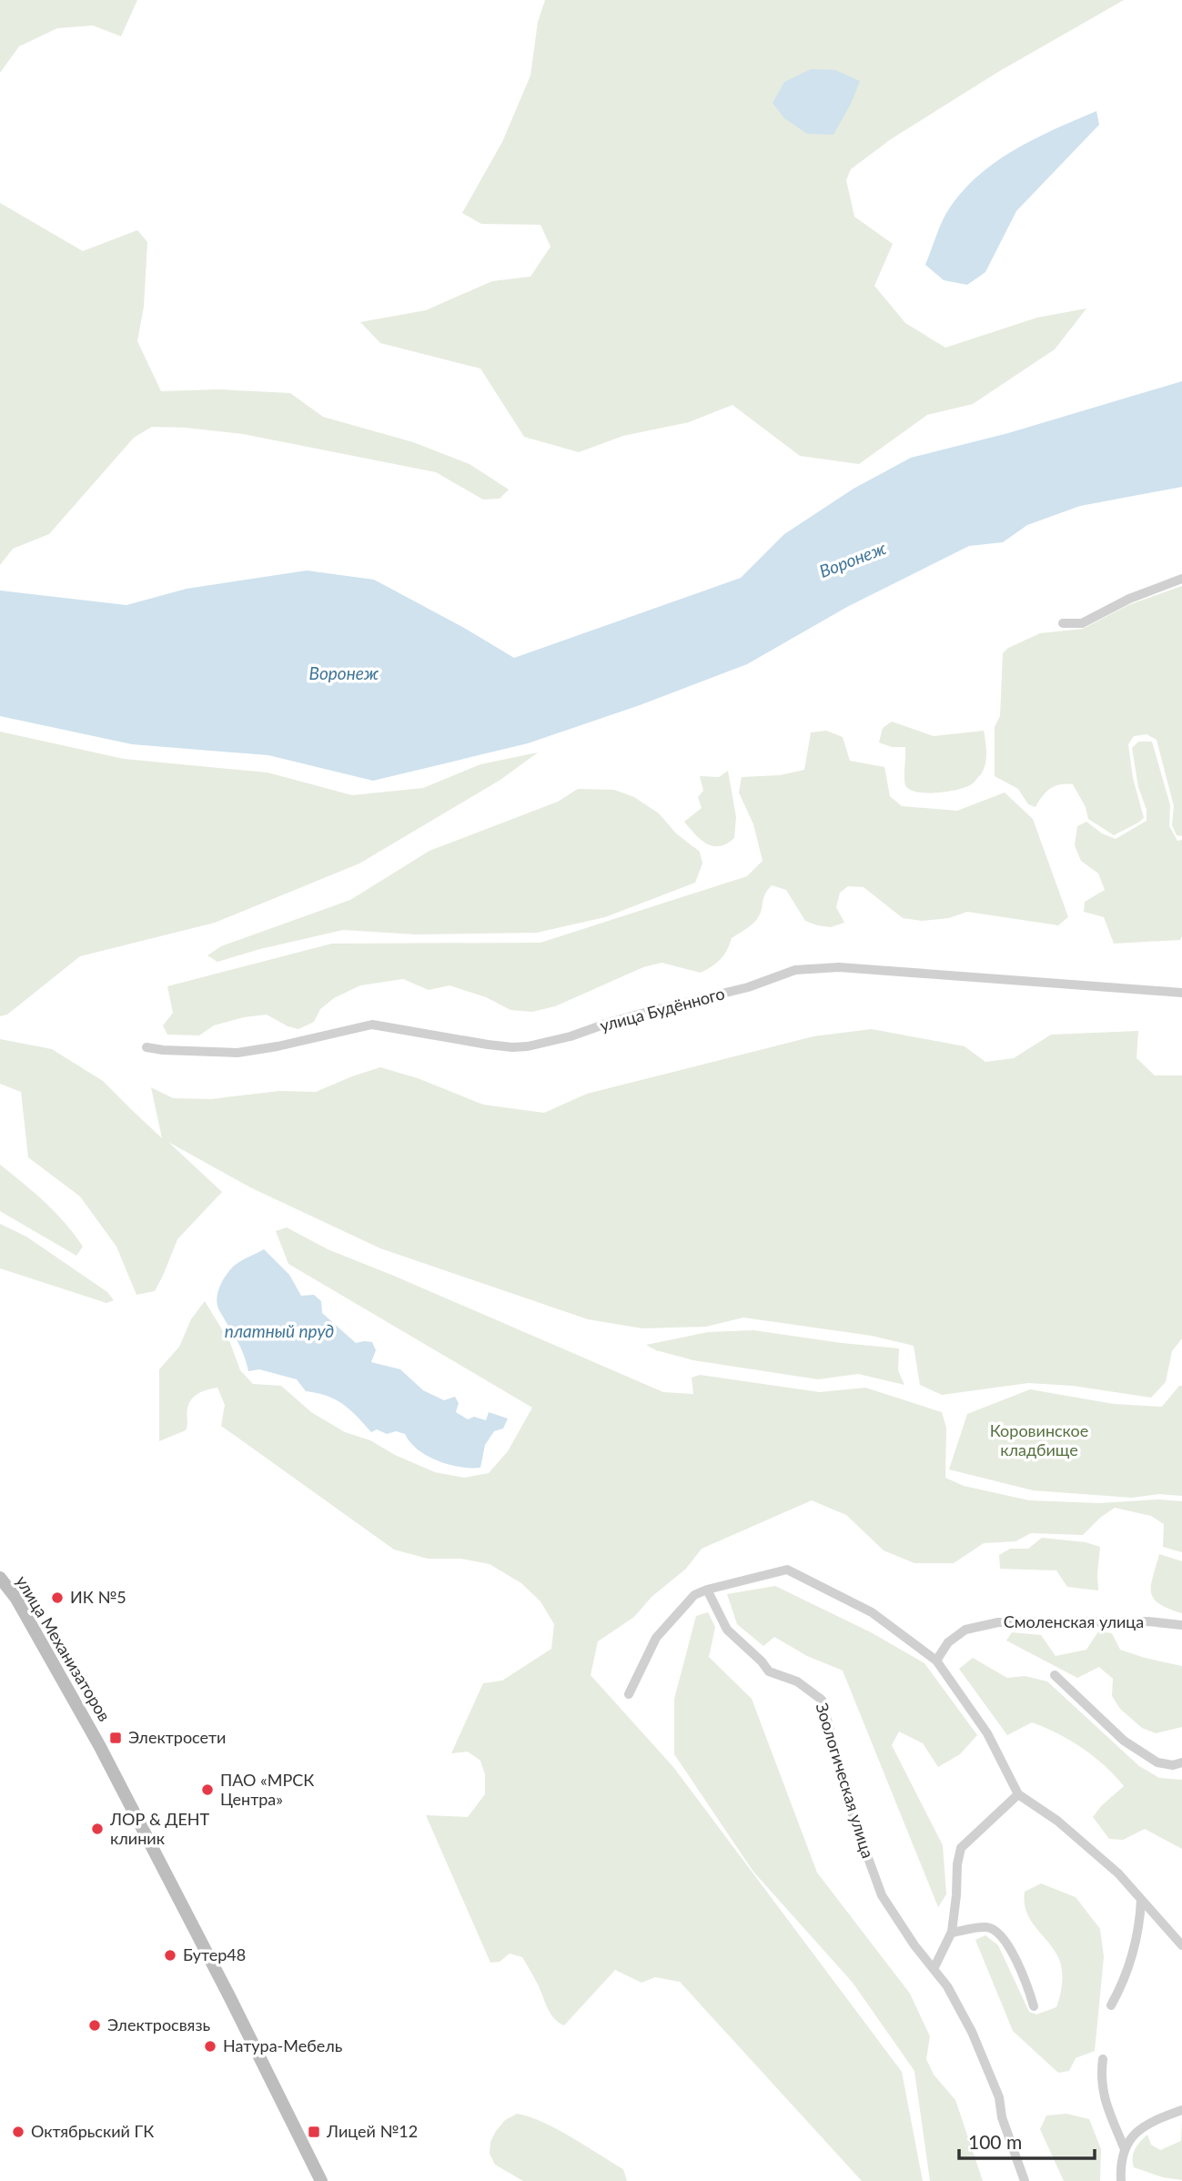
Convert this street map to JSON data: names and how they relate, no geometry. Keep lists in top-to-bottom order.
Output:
{
  "streets": {
    "main road": ["улица Механизаторов"],
    "street": ["улица Будённого", "Смоленская улица", "Зоологическая улица"]
  },
  "water": ["Воронеж", "платный пруд"],
  "parks": ["Коровинское кладбище"],
  "places": {
    "other": [
      "ИК №5",
      "ПАО «МРСК Центра»",
      "ЛОР & ДЕНТ клиник",
      "Бутер48",
      "Электросвязь",
      "Натура-Мебель",
      "Октябрьский ГК"
    ],
    "transit": ["Электросети", "Лицей №12"]
  },
  "scale_bar": "100 m"
}
